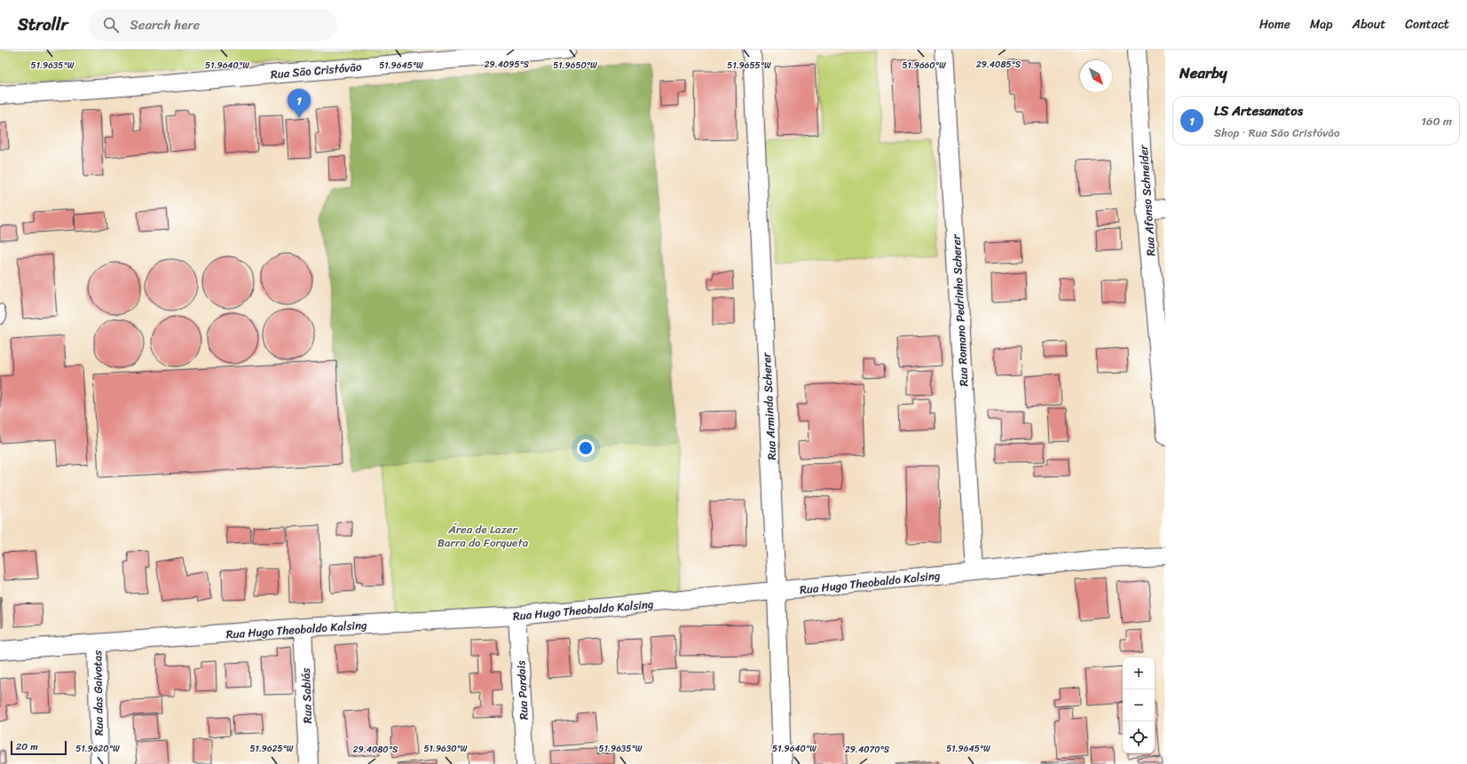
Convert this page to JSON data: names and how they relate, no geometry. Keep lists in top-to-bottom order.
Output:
{
  "streets": {
    "street": [
      "Rua São Cristóvão",
      "Rua Afonso Schneider",
      "Rua Romano Pedrinho Scherer",
      "Rua Arminda Scherer",
      "Rua Hugo Theobaldo Kalsing",
      "Rua Pardais",
      "Rua das Gaivotas",
      "Rua Sabiás"
    ]
  },
  "crossings": [
    ["Rua Romano Pedrinho Scherer", "Rua Hugo Theobaldo Kalsing"],
    ["Rua Arminda Scherer", "Rua Hugo Theobaldo Kalsing"],
    ["Rua Hugo Theobaldo Kalsing", "Rua Pardais"],
    ["Rua Hugo Theobaldo Kalsing", "Rua das Gaivotas"],
    ["Rua Hugo Theobaldo Kalsing", "Rua Sabiás"]
  ],
  "parks": ["Área de Lazer Barra do Forqueta"],
  "scale_bar": "20 m",
  "north": "bottom right",
  "page": {
    "header": "Strollr",
    "search": "Search here",
    "nav": [
      "Home",
      "Map",
      "About",
      "Contact"
    ],
    "heading": "Nearby",
    "pins": "1",
    "list": [
      {
        "mark": "1",
        "name": "LS Artesanatos",
        "note": "Shop · Rua São Cristóvão",
        "value": "160 m"
      }
    ],
    "map_buttons": ["+", "−"],
    "scale": "20 m"
  },
  "coordinates": [
    "29.4095°S",
    "29.4085°S",
    "51.9635°W",
    "51.9640°W",
    "51.9645°W",
    "51.9650°W",
    "51.9655°W",
    "51.9660°W",
    "51.9620°W",
    "51.9625°W",
    "51.9630°W",
    "29.4080°S",
    "29.4070°S"
  ]
}
